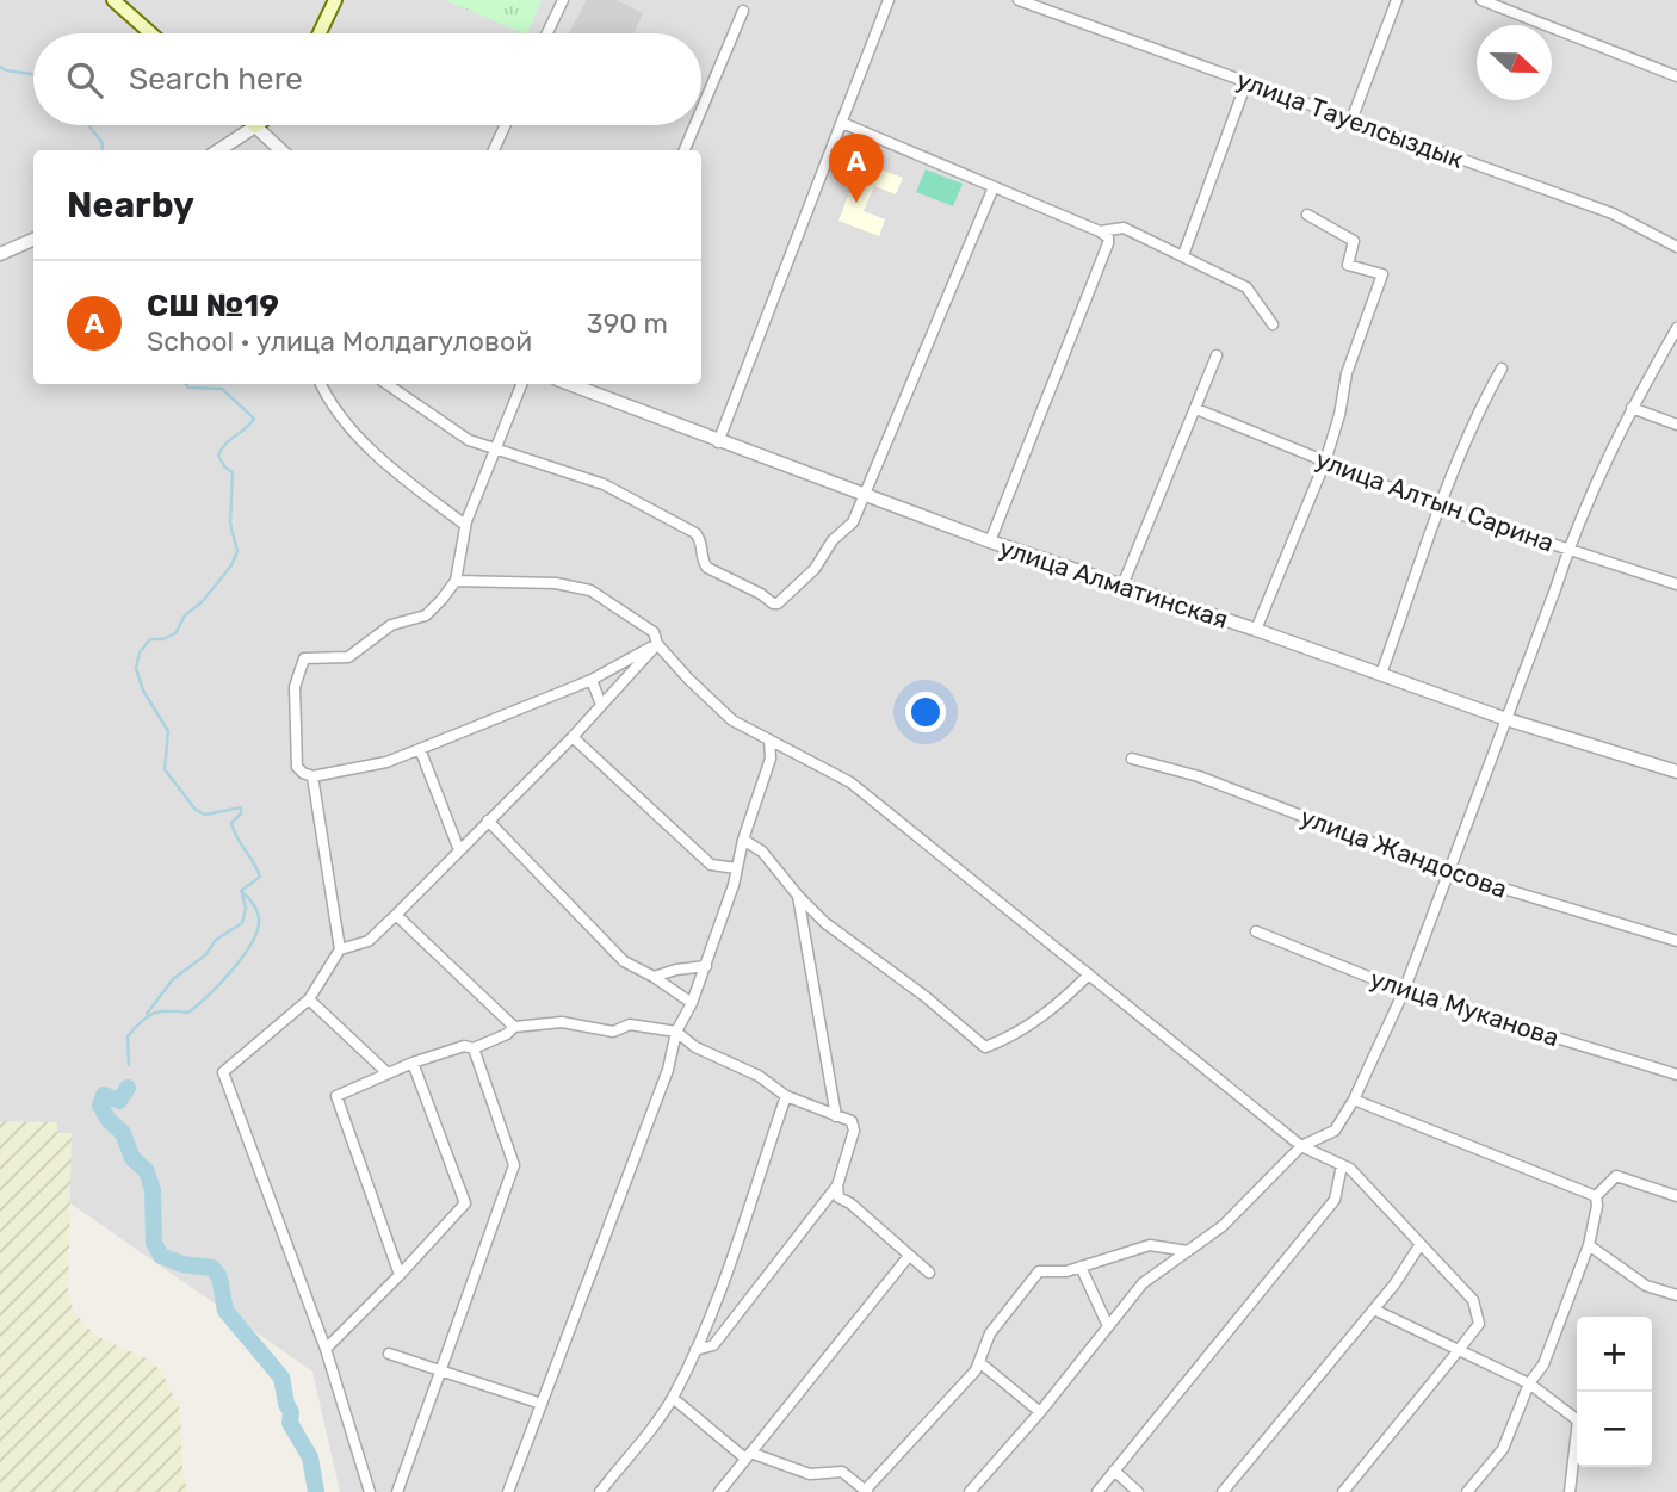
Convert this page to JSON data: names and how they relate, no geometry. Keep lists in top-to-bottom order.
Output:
{
  "streets": {
    "street": [
      "улица Тауелсыздык",
      "улица Алтын Сарина",
      "улица Алматинская",
      "улица Жандосова",
      "улица Муканова"
    ]
  },
  "north": "right",
  "page": {
    "search": "Search here",
    "pins": "A",
    "heading": "Nearby",
    "list": [
      {
        "mark": "A",
        "name": "СШ №19",
        "note": "School · улица Молдагуловой",
        "value": "390 m"
      }
    ],
    "map_buttons": ["+", "−"]
  }
}
